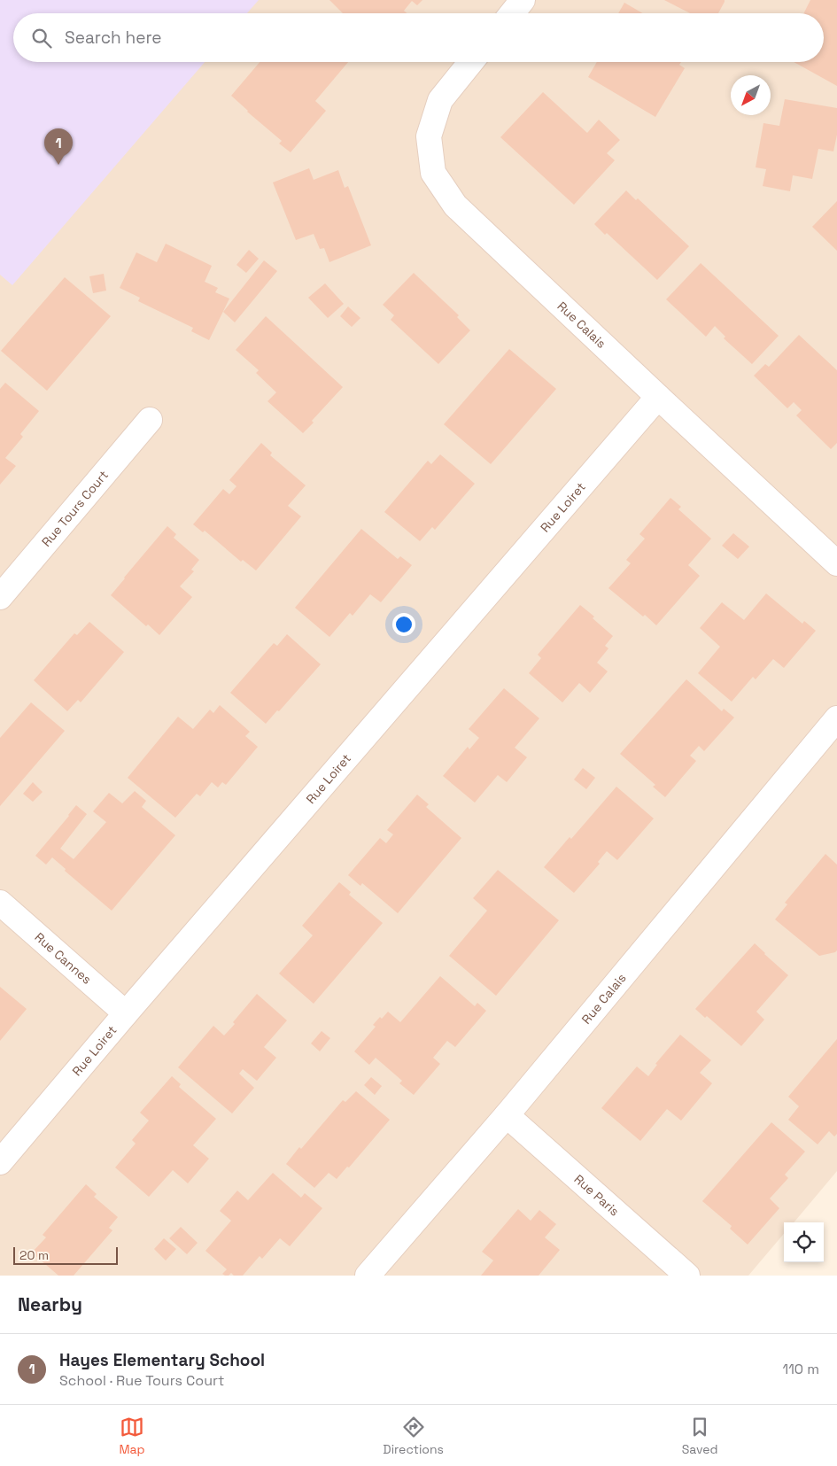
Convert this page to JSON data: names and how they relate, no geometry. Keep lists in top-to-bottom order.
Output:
{
  "streets": {
    "street": [
      "Rue Calais",
      "Rue Loiret",
      "Rue Tours Court",
      "Rue Cannes",
      "Rue Paris"
    ]
  },
  "crossings": [
    ["Rue Calais", "Rue Loiret"],
    ["Rue Calais", "Rue Paris"],
    ["Rue Loiret", "Rue Cannes"]
  ],
  "scale_bar": "20 m",
  "north": "bottom left",
  "page": {
    "search": "Search here",
    "pins": "1",
    "scale": "20 m",
    "heading": "Nearby",
    "list": [
      {
        "mark": "1",
        "name": "Hayes Elementary School",
        "note": "School · Rue Tours Court",
        "value": "110 m"
      }
    ],
    "nav": ["Map", "Directions", "Saved"]
  }
}
